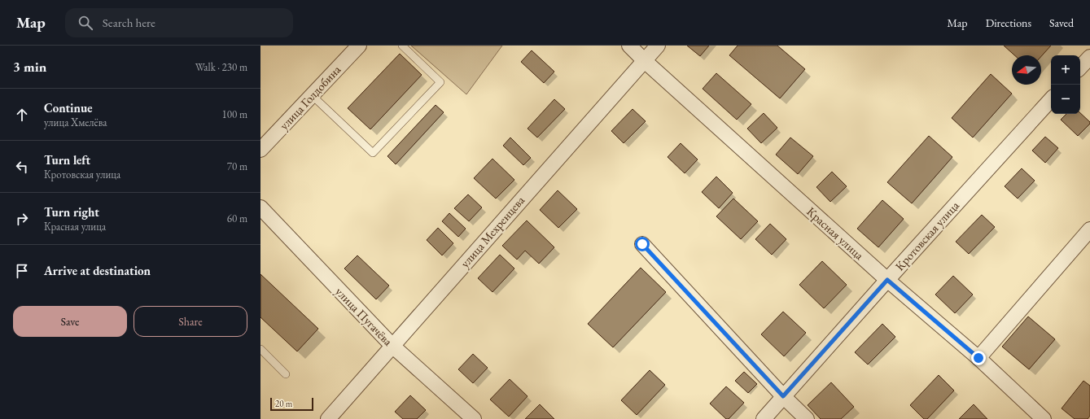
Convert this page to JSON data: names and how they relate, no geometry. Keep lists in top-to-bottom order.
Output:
{
  "streets": {
    "street": [
      "улица Голдобина",
      "улица Мехренцева",
      "Красная улица",
      "Кротовская улица",
      "улица Пугачёва"
    ]
  },
  "crossings": [
    ["улица Мехренцева", "Красная улица"],
    ["улица Мехренцева", "улица Пугачёва"],
    ["Красная улица", "Кротовская улица"]
  ],
  "scale_bar": "20 m",
  "north": "left",
  "page": {
    "header": "Map",
    "search": "Search here",
    "nav": ["Map", "Directions", "Saved"],
    "heading": ["3 min", "Walk · 230 m"],
    "map_buttons": ["+", "−"],
    "list": [
      ["Continue", "улица Хмелёва", "100 m"],
      ["Turn left", "Кротовская улица", "70 m"],
      ["Turn right", "Красная улица", "60 m"],
      "Arrive at destination"
    ],
    "buttons": ["Save", "Share"],
    "scale": "20 m"
  }
}
